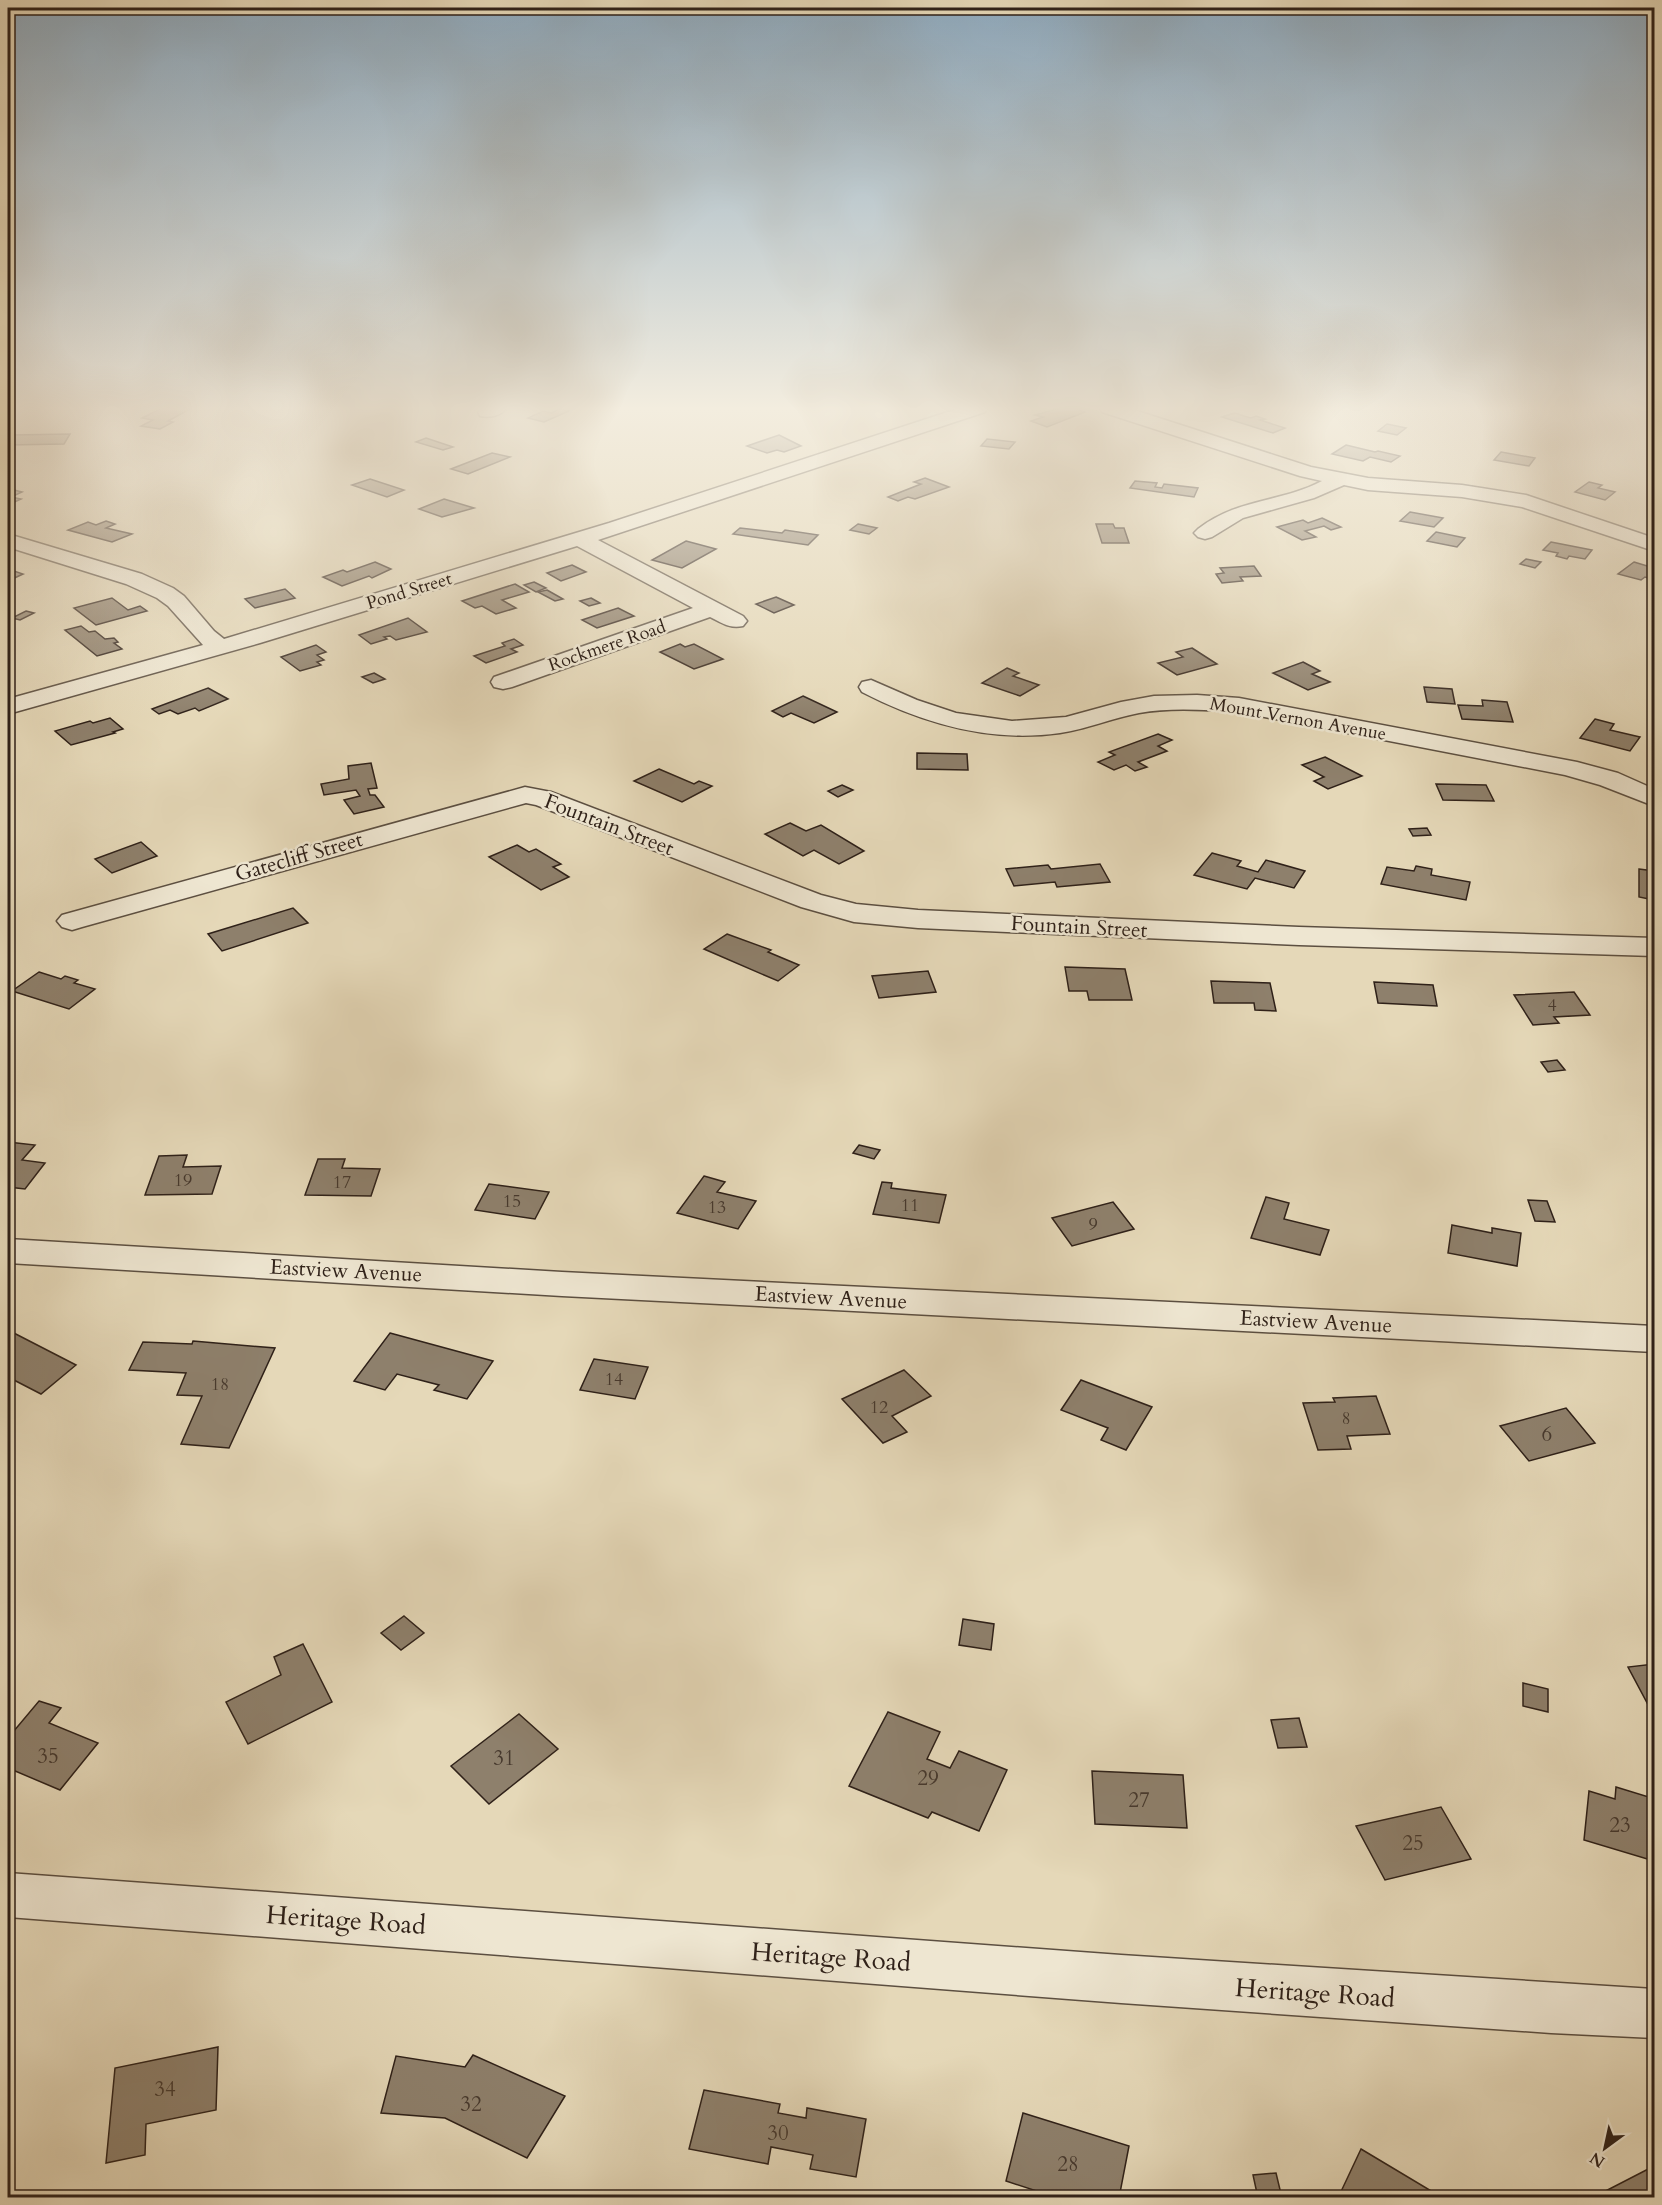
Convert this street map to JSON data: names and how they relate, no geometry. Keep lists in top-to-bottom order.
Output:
{
  "streets": {
    "street": [
      "Pond Street",
      "Rockmere Road",
      "Mount Vernon Avenue",
      "Fountain Street",
      "Gatecliff Street",
      "Eastview Avenue",
      "Heritage Road"
    ]
  },
  "crossings": [
    ["Fountain Street", "Gatecliff Street"]
  ],
  "house_numbers": [
    "4",
    "19",
    "17",
    "15",
    "11",
    "13",
    "9",
    "14",
    "18",
    "12",
    "8",
    "6",
    "35",
    "31",
    "29",
    "27",
    "23",
    "25",
    "34",
    "32",
    "30",
    "28"
  ],
  "north": "bottom left"
}
